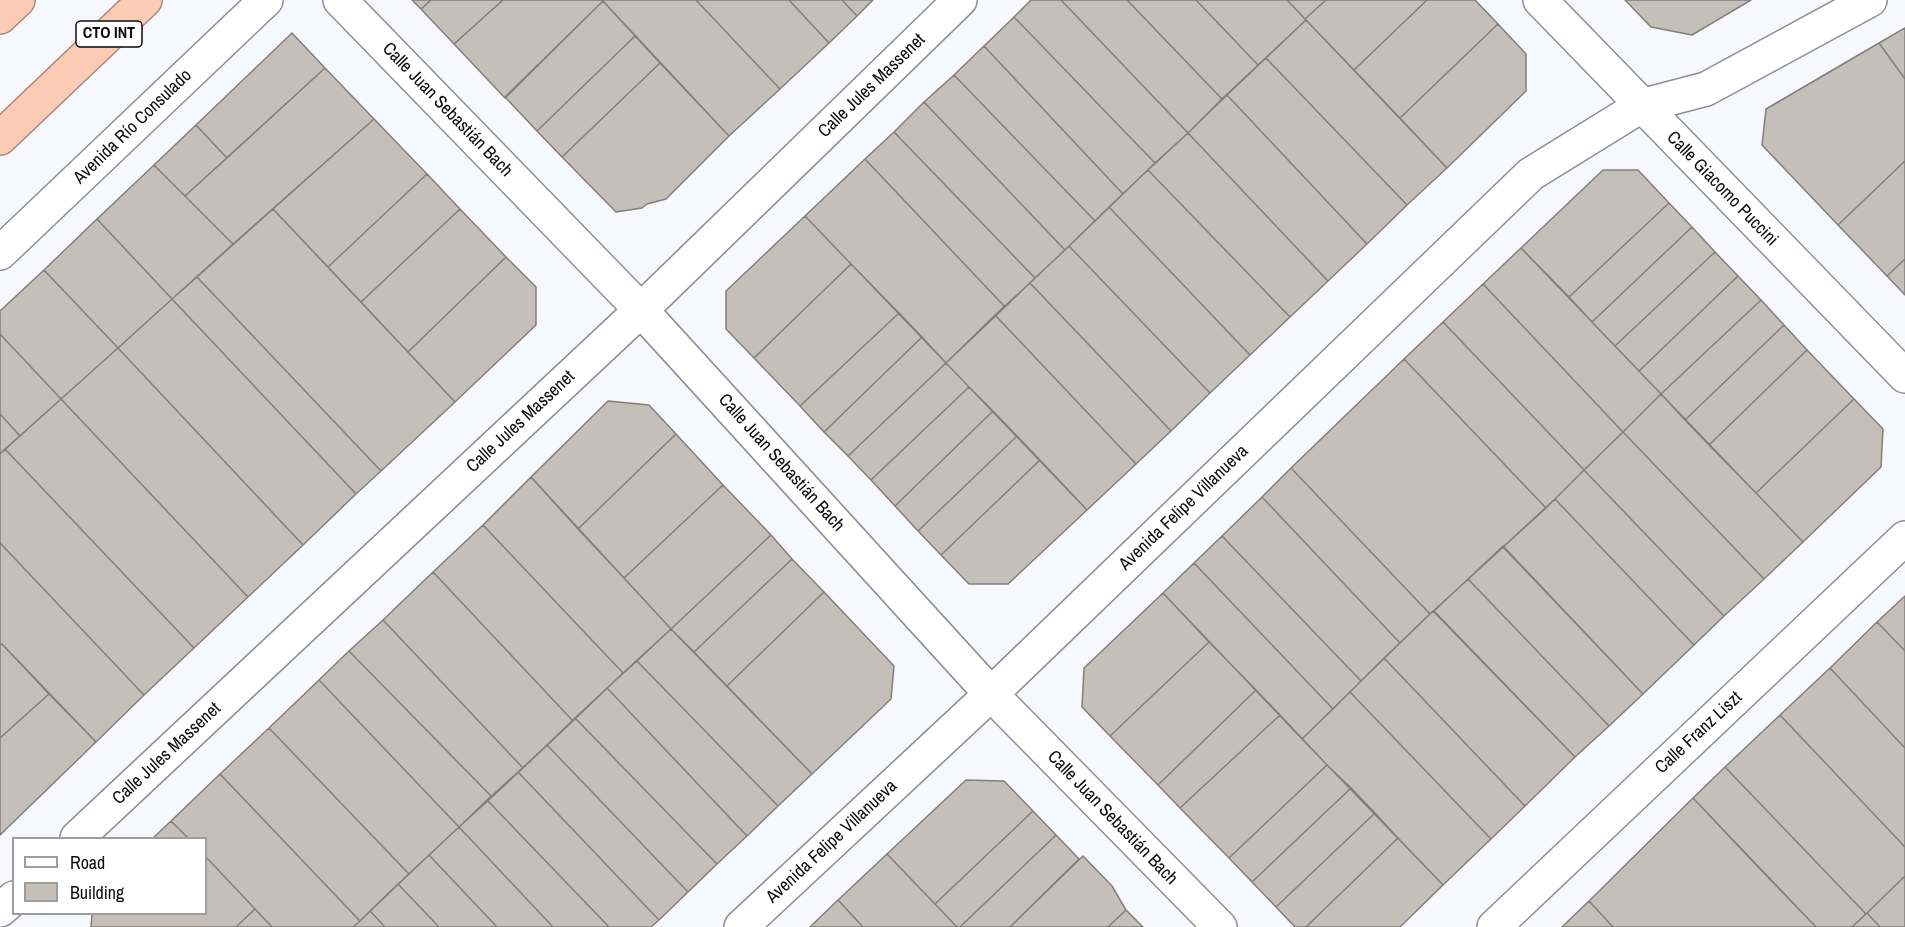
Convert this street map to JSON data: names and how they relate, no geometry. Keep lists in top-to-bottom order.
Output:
{
  "streets": {
    "highway": ["CTO INT"],
    "street": [
      "Calle Jules Massenet",
      "Calle Juan Sebastián Bach",
      "Avenida Río Consulado",
      "Calle Giacomo Puccini",
      "Avenida Felipe Villanueva",
      "Calle Franz Liszt"
    ]
  },
  "crossings": [
    ["Calle Jules Massenet", "Calle Juan Sebastián Bach"],
    ["Calle Juan Sebastián Bach", "Avenida Felipe Villanueva"],
    ["Calle Giacomo Puccini", "Avenida Felipe Villanueva"]
  ],
  "legend": ["Road", "Building"]
}
